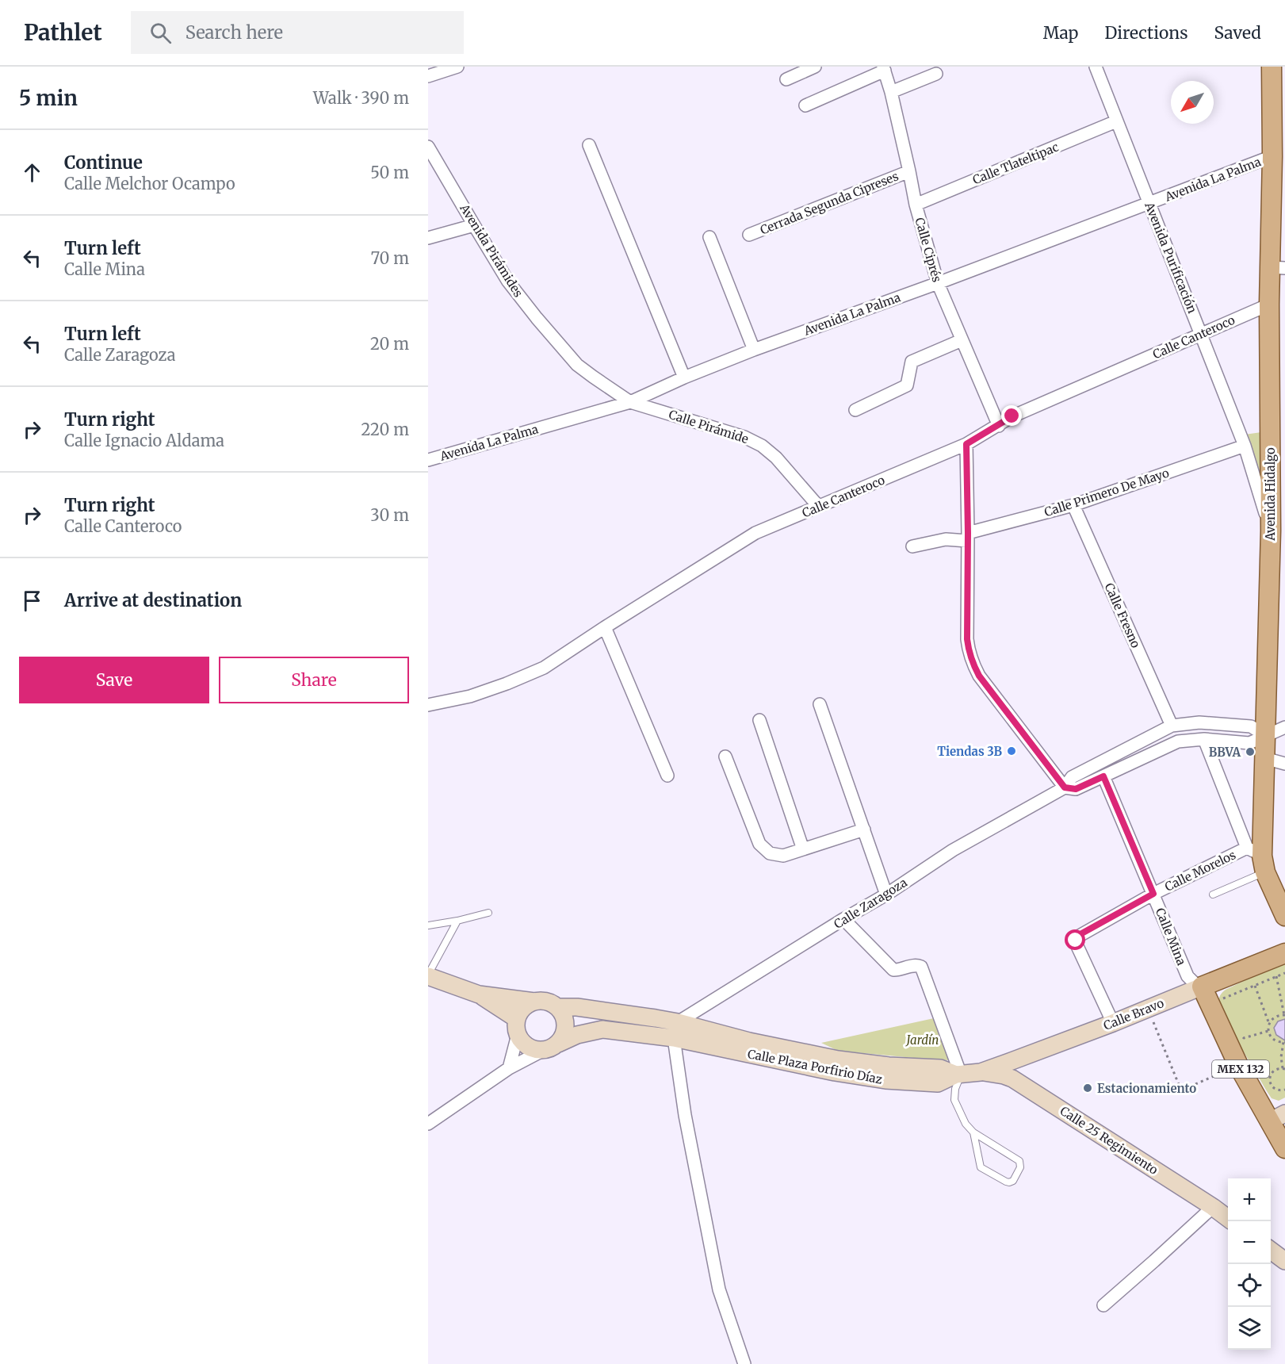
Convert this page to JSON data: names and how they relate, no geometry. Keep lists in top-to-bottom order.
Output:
{
  "streets": {
    "main road": [
      "Avenida Hidalgo",
      "Calle Bravo",
      "Calle Plaza Porfirio Díaz",
      "MEX 132",
      "Calle 25 Regimiento"
    ],
    "street": [
      "Calle Tlateltipac",
      "Avenida La Palma",
      "Cerrada Segunda Cipreses",
      "Calle Ciprés",
      "Avenida Pirámides",
      "Avenida Purificación",
      "Calle Canteroco",
      "Calle Pirámide",
      "Calle Primero De Mayo",
      "Calle Fresno",
      "Calle Morelos",
      "Calle Zaragoza",
      "Calle Mina"
    ]
  },
  "crossings": [
    ["Calle Tlateltipac", "Calle Ciprés"],
    ["Calle Tlateltipac", "Avenida Purificación"],
    ["Avenida La Palma", "Calle Ciprés"],
    ["Avenida La Palma", "Avenida Pirámides"],
    ["Avenida La Palma", "Avenida Purificación"],
    ["Avenida La Palma", "Calle Pirámide"],
    ["Avenida La Palma", "Avenida Hidalgo"],
    ["Cerrada Segunda Cipreses", "Calle Ciprés"],
    ["Calle Ciprés", "Calle Canteroco"],
    ["Avenida Pirámides", "Calle Pirámide"],
    ["Avenida Purificación", "Calle Canteroco"],
    ["Avenida Purificación", "Calle Primero De Mayo"],
    ["Avenida Purificación", "Avenida Hidalgo"],
    ["Calle Canteroco", "Calle Pirámide"],
    ["Calle Canteroco", "Avenida Hidalgo"],
    ["Calle Primero De Mayo", "Calle Fresno"],
    ["Avenida Hidalgo", "Calle Morelos"],
    ["Avenida Hidalgo", "Calle Zaragoza"],
    ["Calle Fresno", "Calle Zaragoza"],
    ["Calle Morelos", "Calle Mina"],
    ["Calle Morelos", "Calle Bravo"],
    ["Calle Zaragoza", "Calle Mina"],
    ["Calle Zaragoza", "Calle Plaza Porfirio Díaz"],
    ["Calle Mina", "Calle Bravo"],
    ["Calle Mina", "MEX 132"],
    ["Calle Bravo", "Calle Plaza Porfirio Díaz"],
    ["Calle Bravo", "MEX 132"],
    ["Calle Bravo", "Calle 25 Regimiento"],
    ["Calle Plaza Porfirio Díaz", "Calle 25 Regimiento"]
  ],
  "parks": ["Jardín"],
  "places": ["Tiendas 3B", "BBVA", "Estacionamiento"],
  "north": "bottom left",
  "page": {
    "header": "Pathlet",
    "search": "Search here",
    "nav": ["Map", "Directions", "Saved"],
    "heading": ["5 min", "Walk · 390 m"],
    "list": [
      ["Continue", "Calle Melchor Ocampo", "50 m"],
      ["Turn left", "Calle Mina", "70 m"],
      ["Turn left", "Calle Zaragoza", "20 m"],
      ["Turn right", "Calle Ignacio Aldama", "220 m"],
      ["Turn right", "Calle Canteroco", "30 m"],
      "Arrive at destination"
    ],
    "buttons": ["Save", "Share"],
    "map_buttons": ["+", "−"]
  }
}
